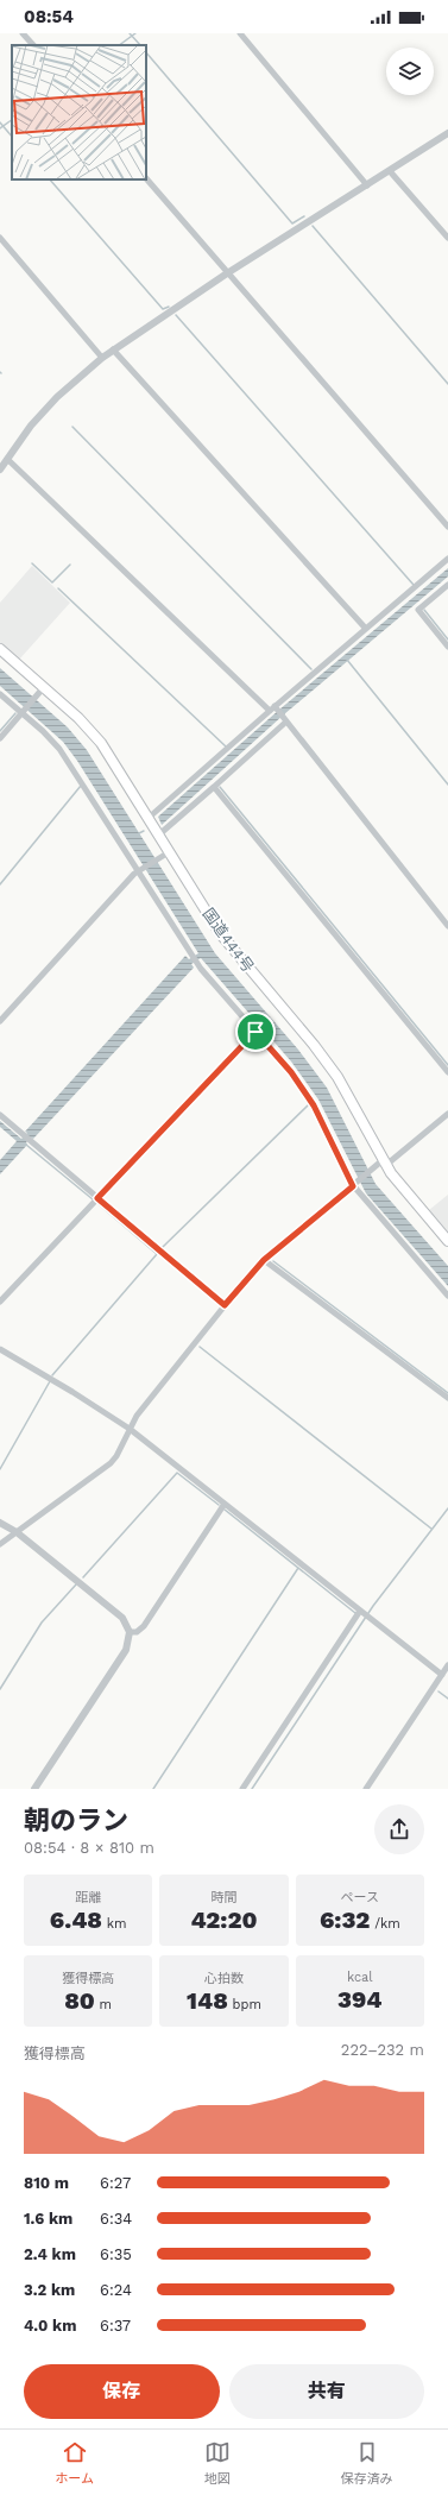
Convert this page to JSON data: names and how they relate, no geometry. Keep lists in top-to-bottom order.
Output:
{
  "streets": {
    "highway": ["国道444号"]
  },
  "page": {
    "status": "08:54",
    "heading": ["朝のラン", "08:54 · 8 × 810 m"],
    "stats": [
      ["距離", "6.48 km"],
      ["時間", "42:20"],
      ["ペース", "6:32 /km"],
      ["獲得標高", "80 m"],
      ["心拍数", "148 bpm"],
      ["kcal", "394"]
    ],
    "chart": ["獲得標高", "222–232 m"],
    "list": [
      {
        "name": "810 m",
        "note": "6:27"
      },
      {
        "name": "1.6 km",
        "note": "6:34"
      },
      {
        "name": "2.4 km",
        "note": "6:35"
      },
      {
        "name": "3.2 km",
        "note": "6:24"
      },
      {
        "name": "4.0 km",
        "note": "6:37"
      }
    ],
    "buttons": ["保存", "共有"],
    "tabs": ["ホーム", "地図", "保存済み"]
  }
}
